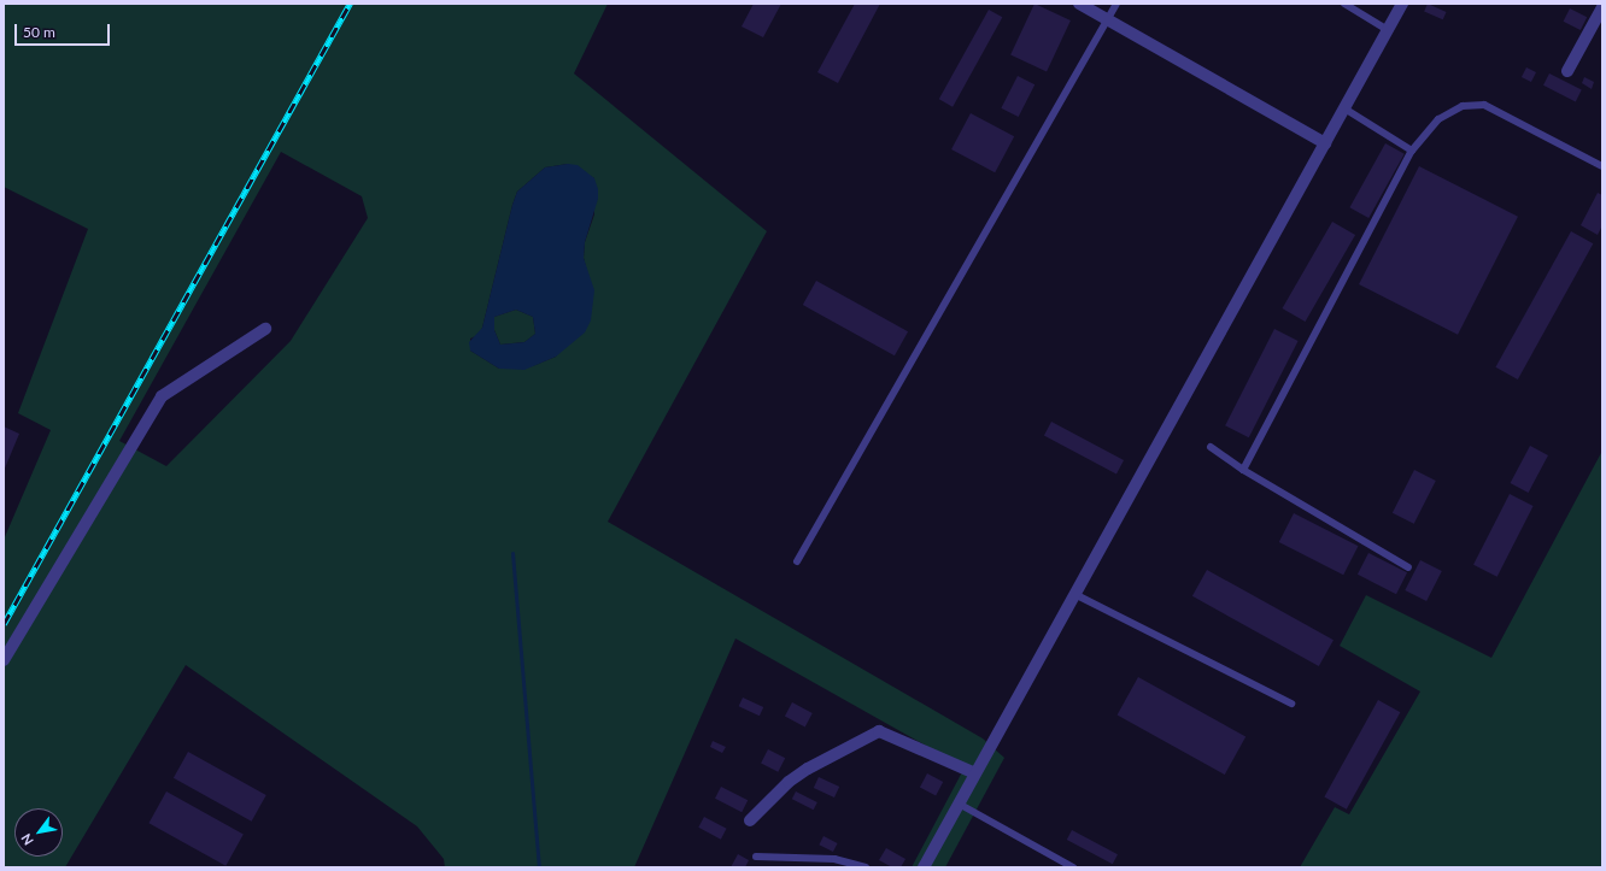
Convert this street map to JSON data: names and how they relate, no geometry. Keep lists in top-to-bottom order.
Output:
{
  "scale_bar": "50 m",
  "north": "bottom left"
}
